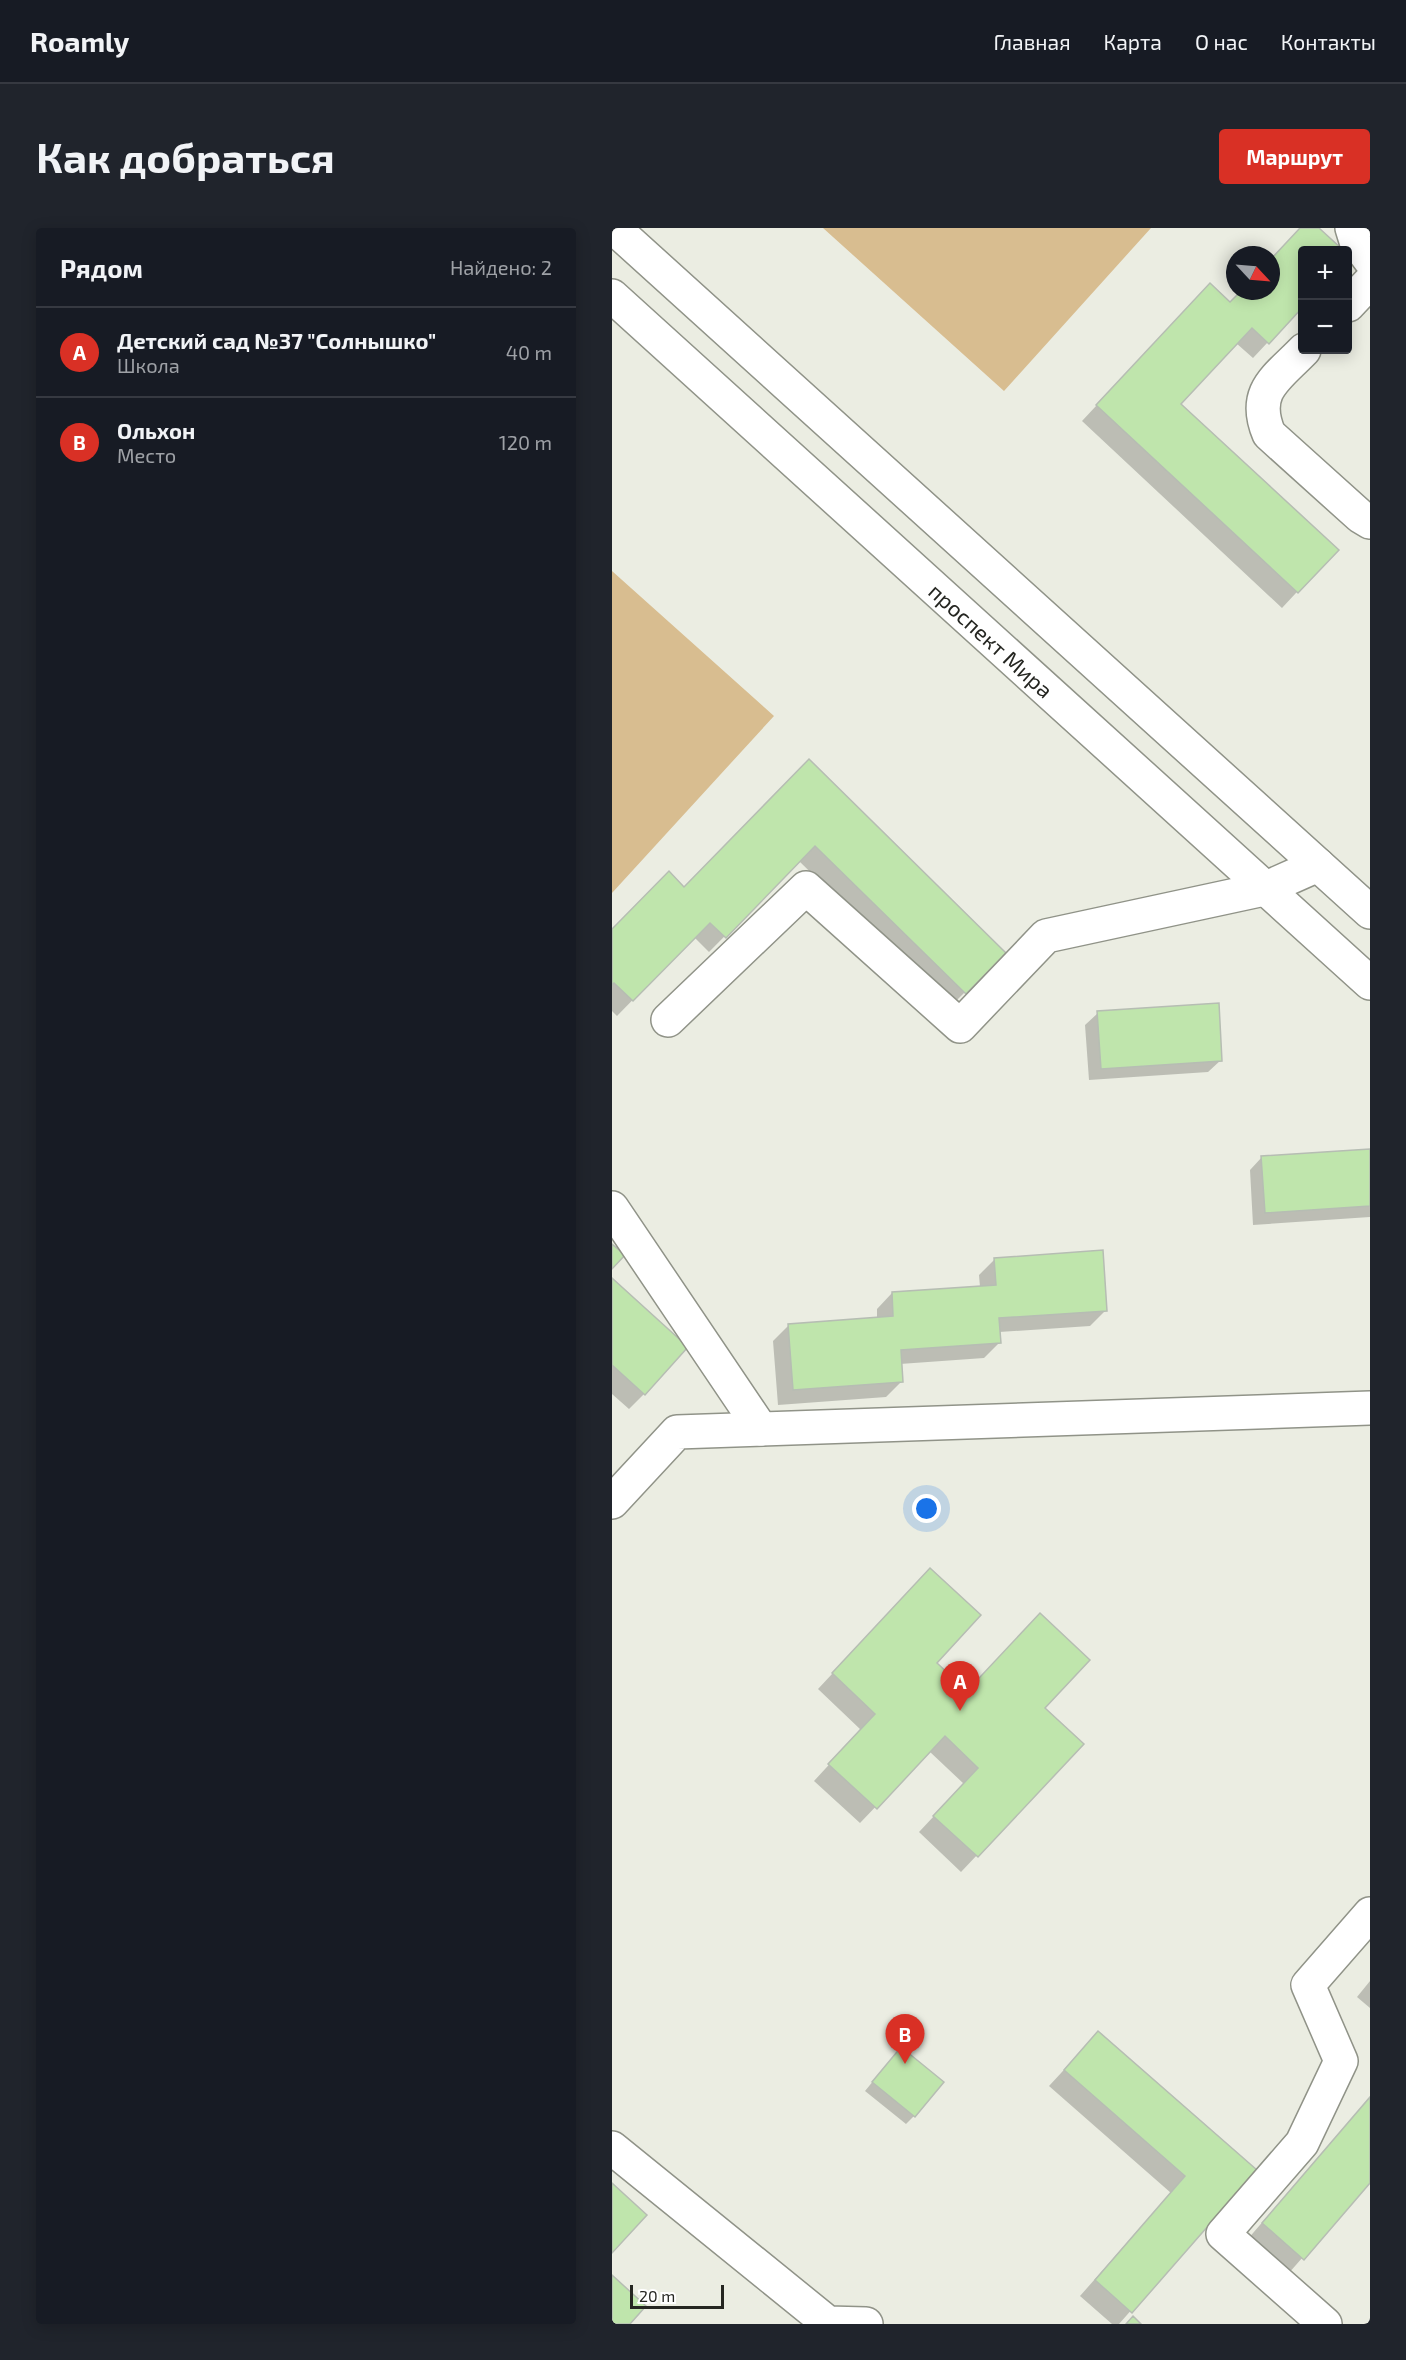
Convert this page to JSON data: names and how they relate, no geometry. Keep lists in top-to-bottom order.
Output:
{
  "streets": {
    "street": ["проспект Мира"]
  },
  "scale_bar": "20 m",
  "north": "bottom right",
  "page": {
    "header": "Roamly",
    "nav": [
      "Главная",
      "Карта",
      "О нас",
      "Контакты"
    ],
    "buttons": "Маршрут",
    "title": "Как добраться",
    "heading": ["Рядом", "Найдено: 2"],
    "map_buttons": ["+", "−"],
    "list": [
      {
        "mark": "A",
        "name": "Детский сад №37 \"Солнышко\"",
        "note": "Школа",
        "value": "40 m"
      },
      {
        "mark": "B",
        "name": "Ольхон",
        "note": "Место",
        "value": "120 m"
      }
    ],
    "pins": ["A", "B"],
    "scale": "20 m"
  }
}
